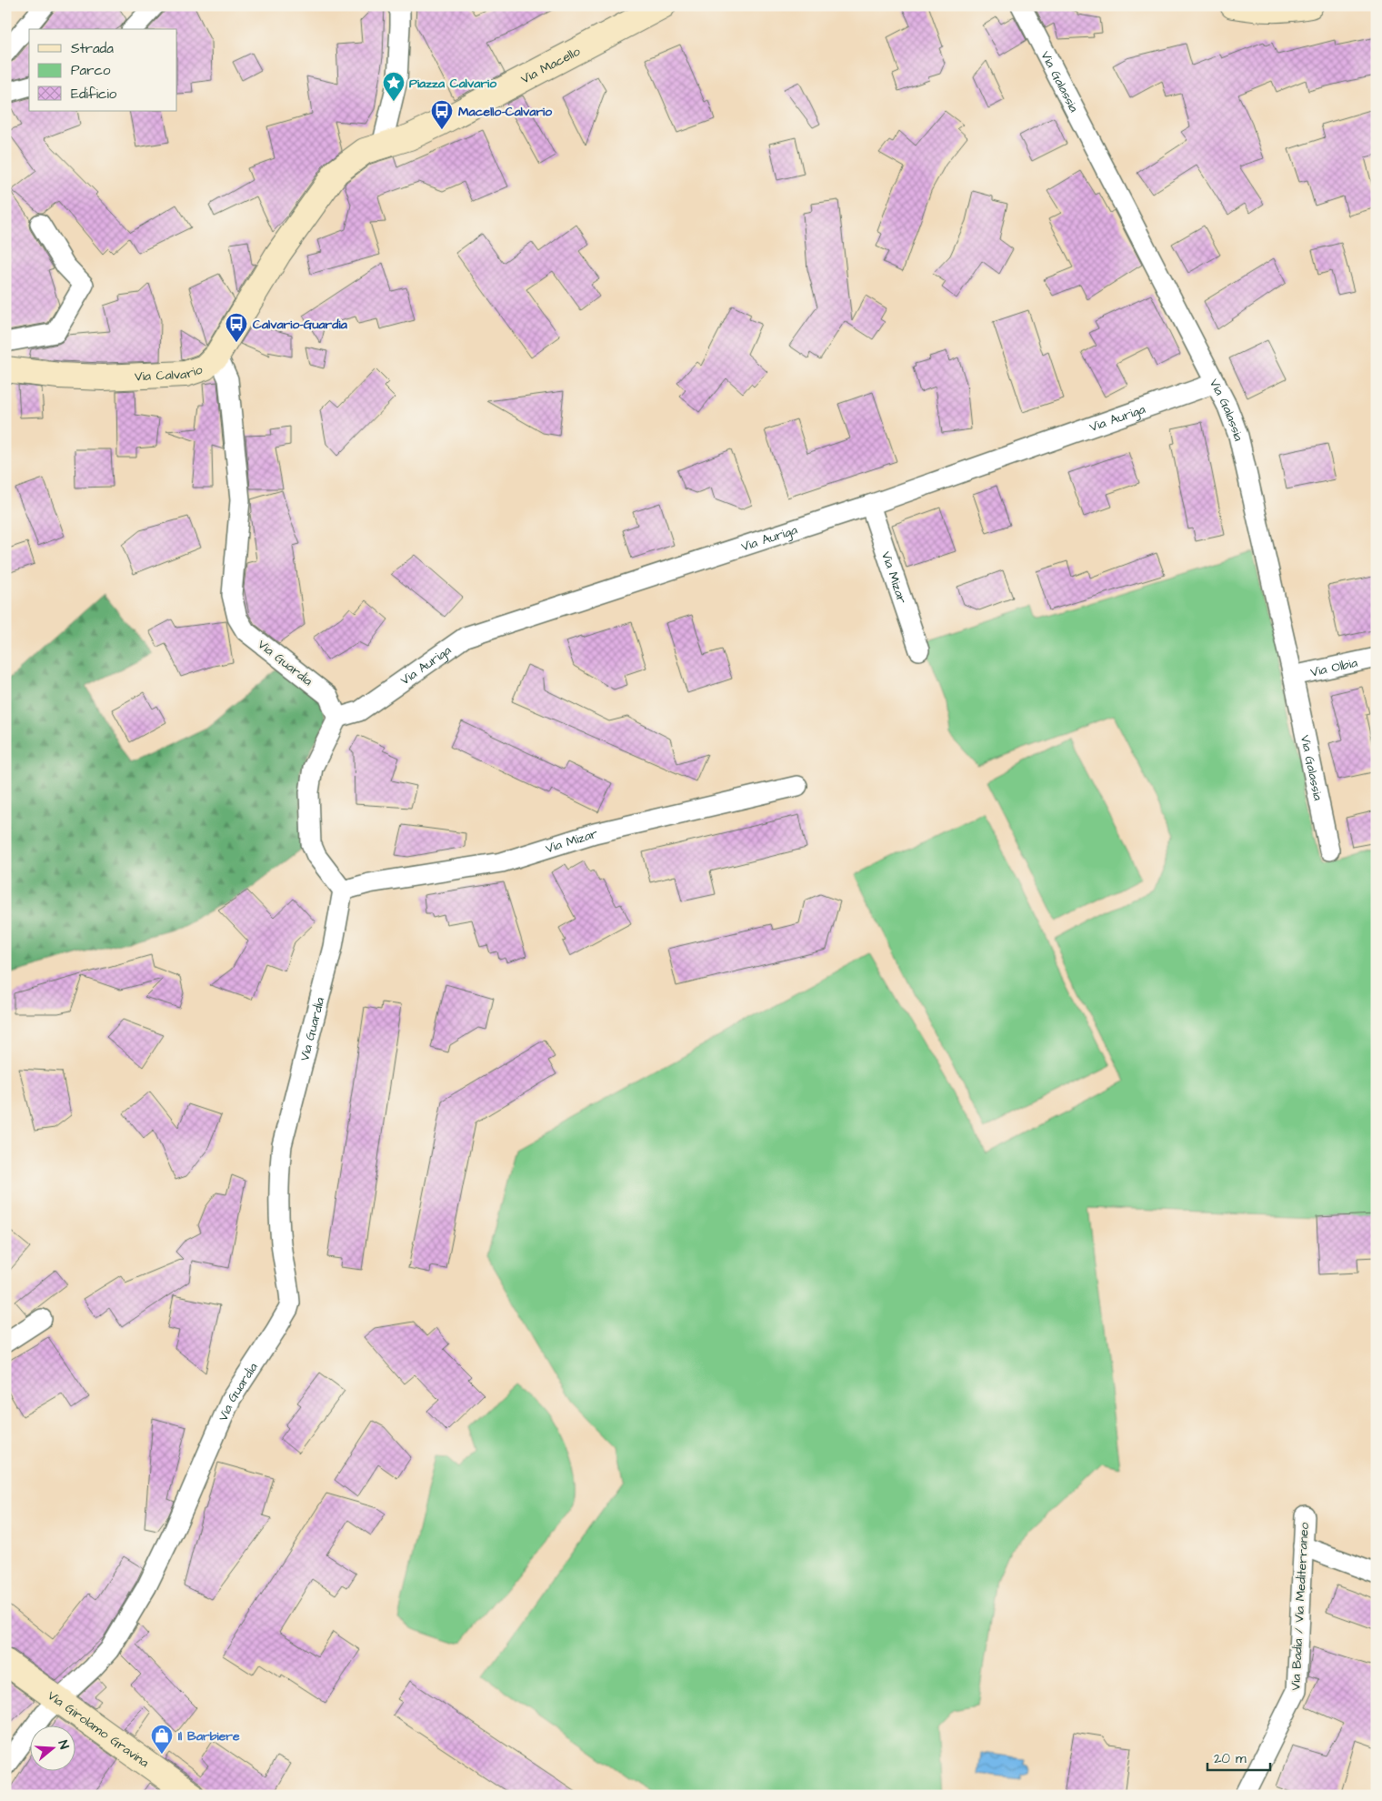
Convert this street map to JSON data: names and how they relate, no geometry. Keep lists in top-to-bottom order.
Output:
{
  "streets": {
    "main road": ["Via Macello", "Via Calvario", "Via Girolamo Gravina"],
    "street": [
      "Via Galassia",
      "Via Auriga",
      "Via Mizar",
      "Via Guardia",
      "Via Olbia",
      "Via Badia / Via Mediterraneo"
    ]
  },
  "crossings": [
    ["Via Macello", "Via Calvario"],
    ["Via Galassia", "Via Auriga"],
    ["Via Galassia", "Via Olbia"],
    ["Via Calvario", "Via Guardia"],
    ["Via Auriga", "Via Mizar"],
    ["Via Auriga", "Via Guardia"],
    ["Via Mizar", "Via Guardia"],
    ["Via Guardia", "Via Girolamo Gravina"]
  ],
  "places": {
    "place": ["Piazza Calvario"],
    "bus stop": ["Macello-Calvario", "Calvario-Guardia"],
    "shop": ["Il Barbiere"]
  },
  "legend": ["Strada", "Parco", "Edificio"],
  "scale_bar": "20 m",
  "north": "right"
}
